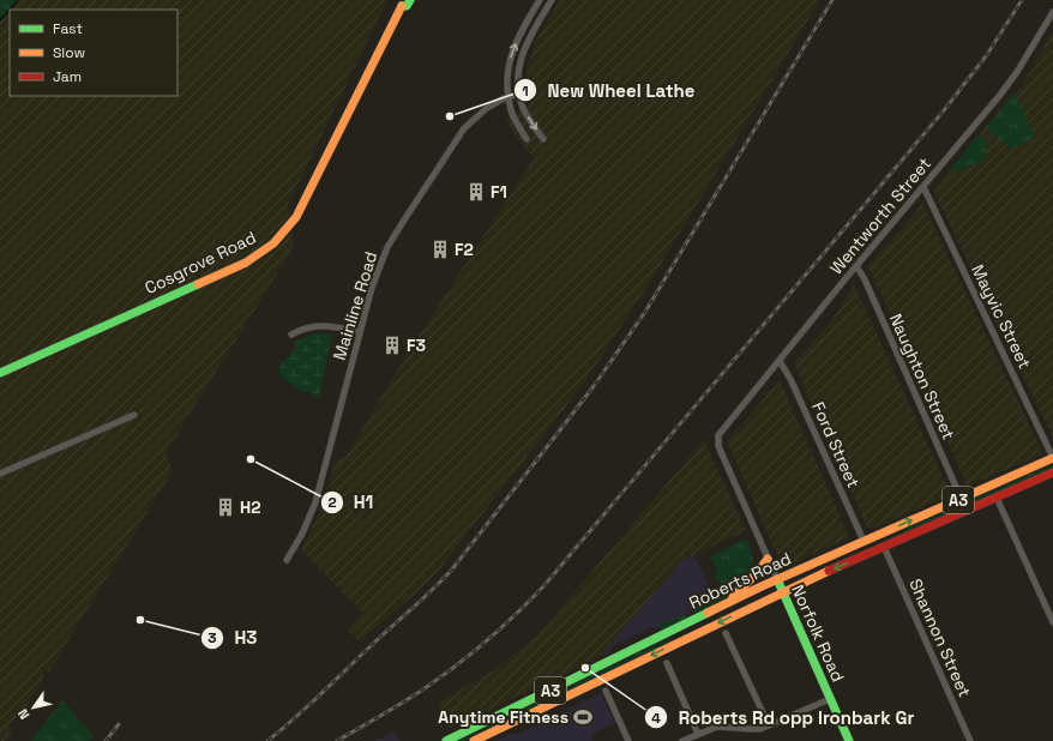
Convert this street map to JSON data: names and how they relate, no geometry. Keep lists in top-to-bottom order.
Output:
{
  "streets": {
    "main road": [
      "Cosgrove Road",
      "A3",
      "Roberts Road",
      "Norfolk Road"
    ],
    "street": [
      "Wentworth Street",
      "Mainline Road",
      "Mayvic Street",
      "Naughton Street",
      "Ford Street",
      "Shannon Street"
    ]
  },
  "crossings": [
    ["Wentworth Street", "Mayvic Street"],
    ["Wentworth Street", "Naughton Street"],
    ["Wentworth Street", "Ford Street"],
    ["Wentworth Street", "Norfolk Road"],
    ["Mayvic Street", "Roberts Road"],
    ["Naughton Street", "Roberts Road"],
    ["Ford Street", "Roberts Road"],
    ["Roberts Road", "Norfolk Road"],
    ["Roberts Road", "Shannon Street"]
  ],
  "places": {
    "other": [
      "New Wheel Lathe",
      "H1",
      "H3",
      "Roberts Rd opp Ironbark Gr"
    ],
    "building": [
      "F1",
      "F2",
      "F3",
      "H2"
    ],
    "sports": ["Anytime Fitness"]
  },
  "legend": ["Fast", "Slow", "Jam"],
  "north": "bottom left"
}
